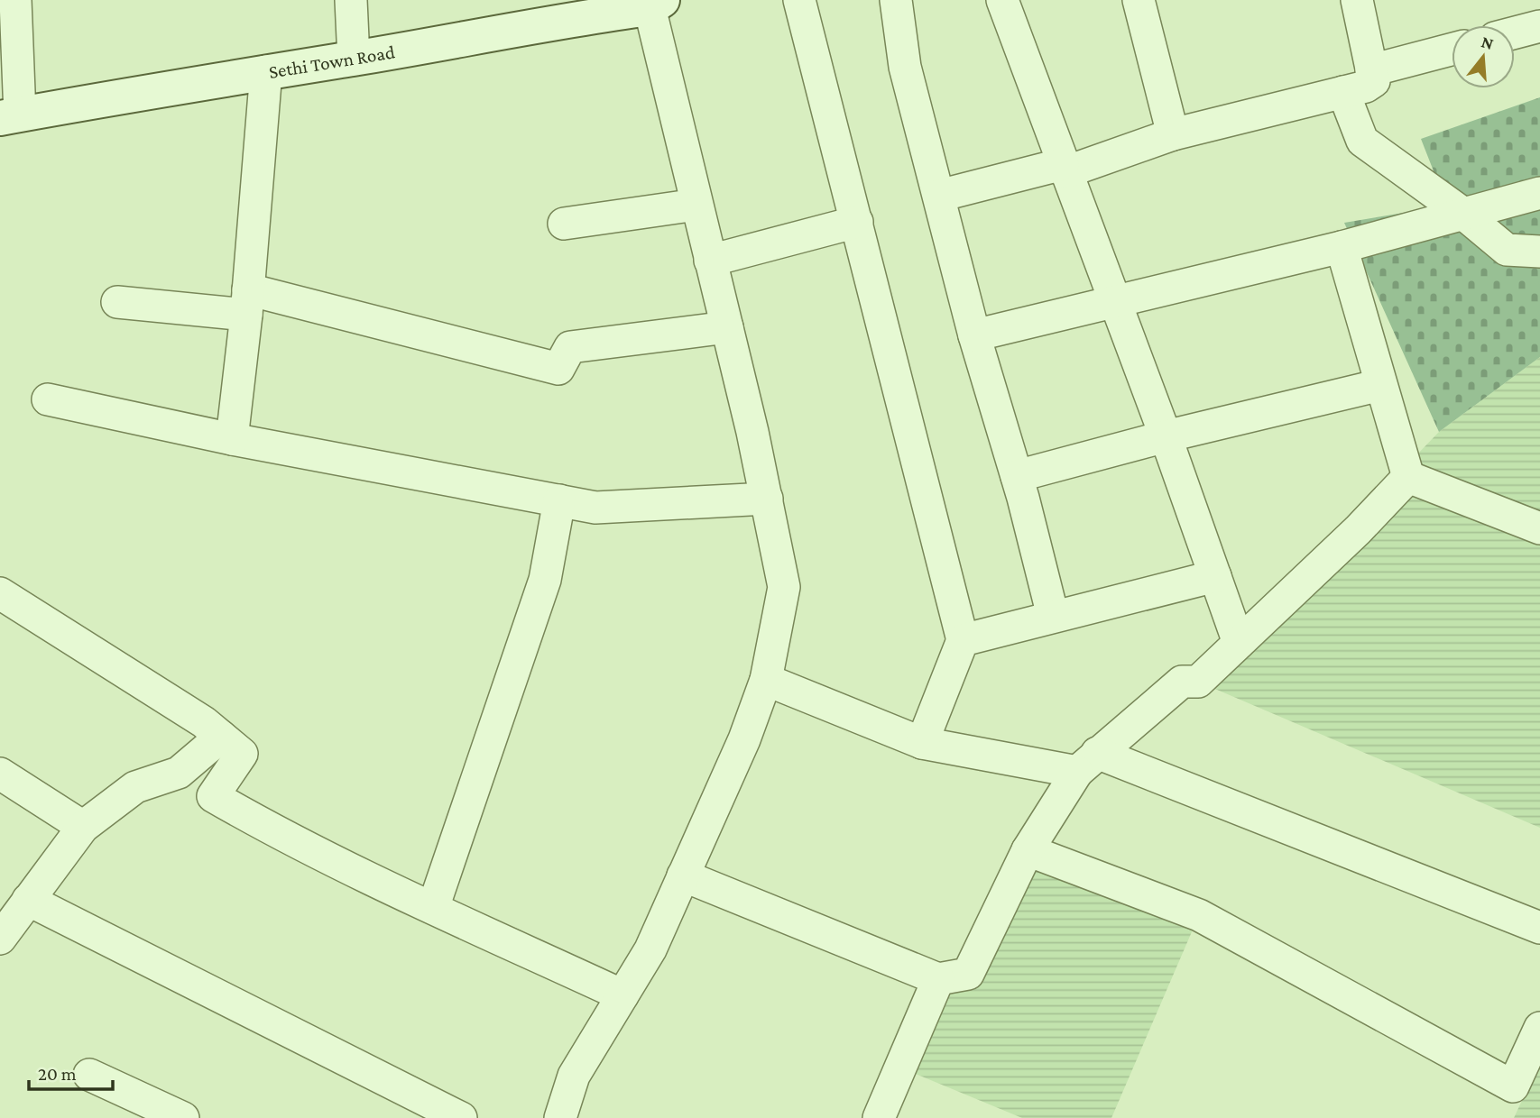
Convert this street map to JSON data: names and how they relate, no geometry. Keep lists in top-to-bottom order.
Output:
{
  "streets": {
    "street": ["Sethi Town Road"]
  },
  "scale_bar": "20 m",
  "north": "top"
}
